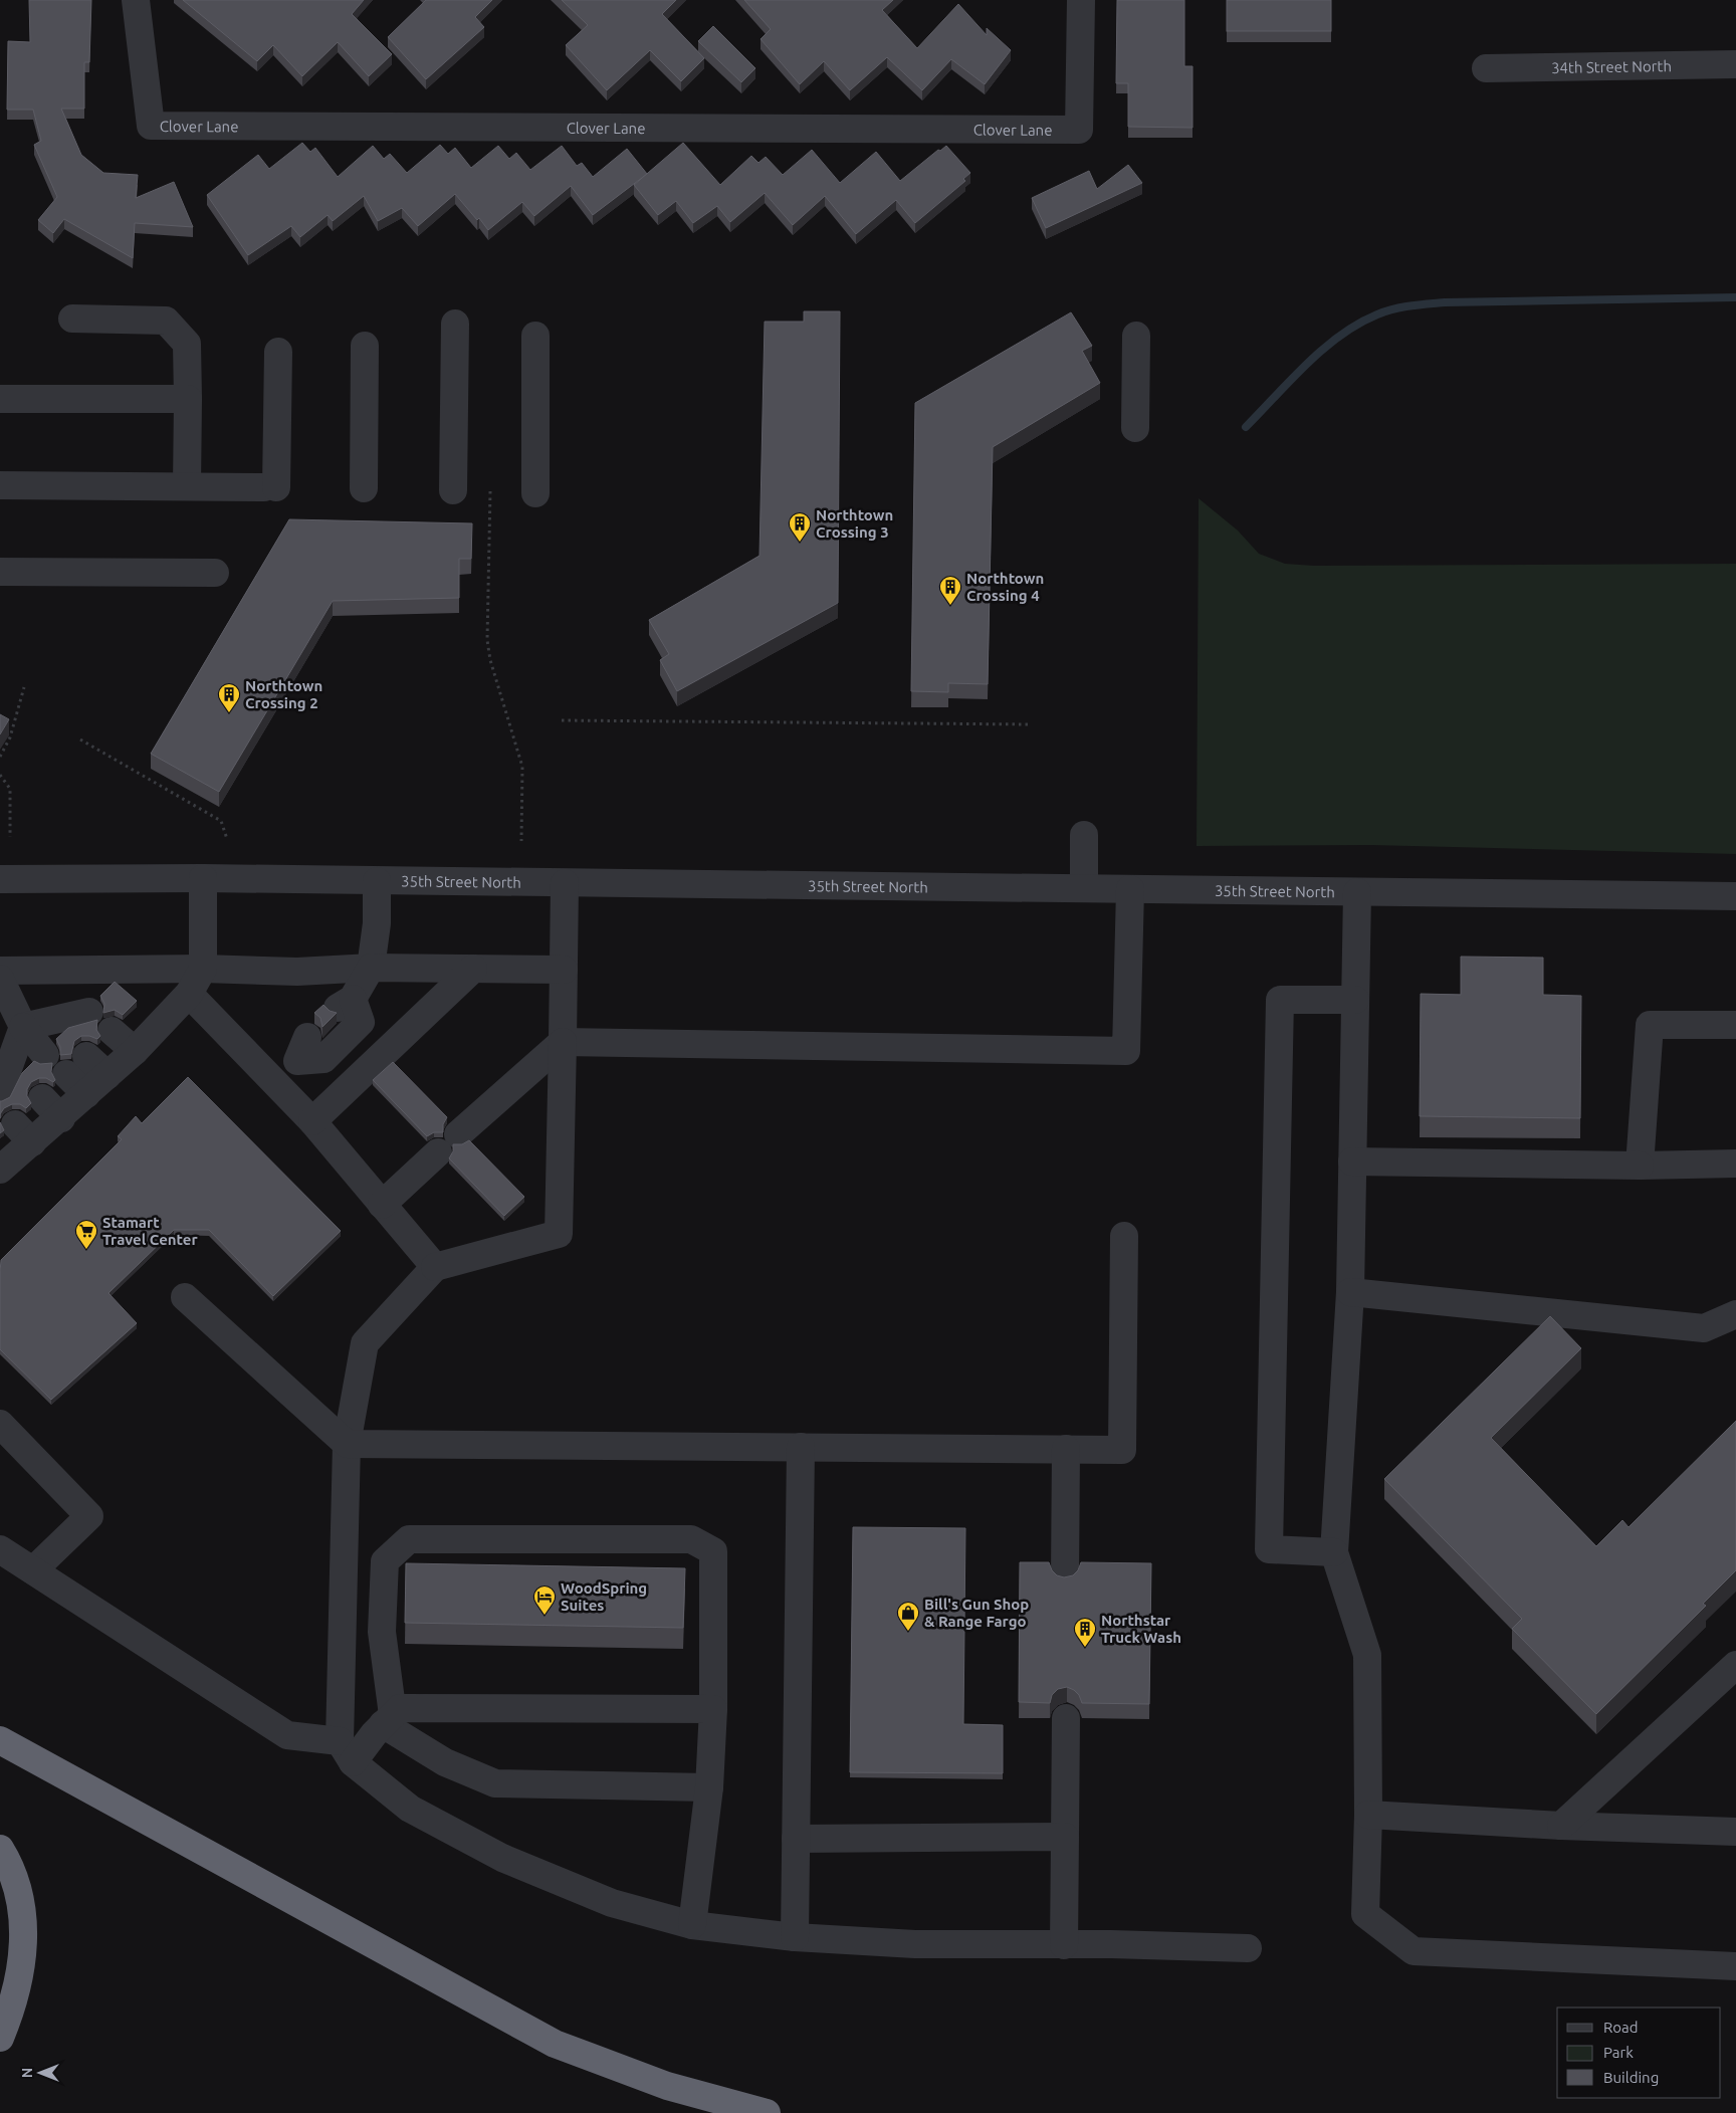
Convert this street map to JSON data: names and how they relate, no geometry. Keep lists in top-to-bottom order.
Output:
{
  "streets": {
    "street": ["34th Street North", "Clover Lane", "35th Street North"]
  },
  "places": {
    "building": [
      "Northtown Crossing 3",
      "Northtown Crossing 4",
      "Northtown Crossing 2",
      "Northstar Truck Wash"
    ],
    "supermarket": ["Stamart Travel Center"],
    "hotel": ["WoodSpring Suites"],
    "shop": ["Bill's Gun Shop & Range Fargo"]
  },
  "legend": ["Road", "Park", "Building"],
  "north": "left"
}
